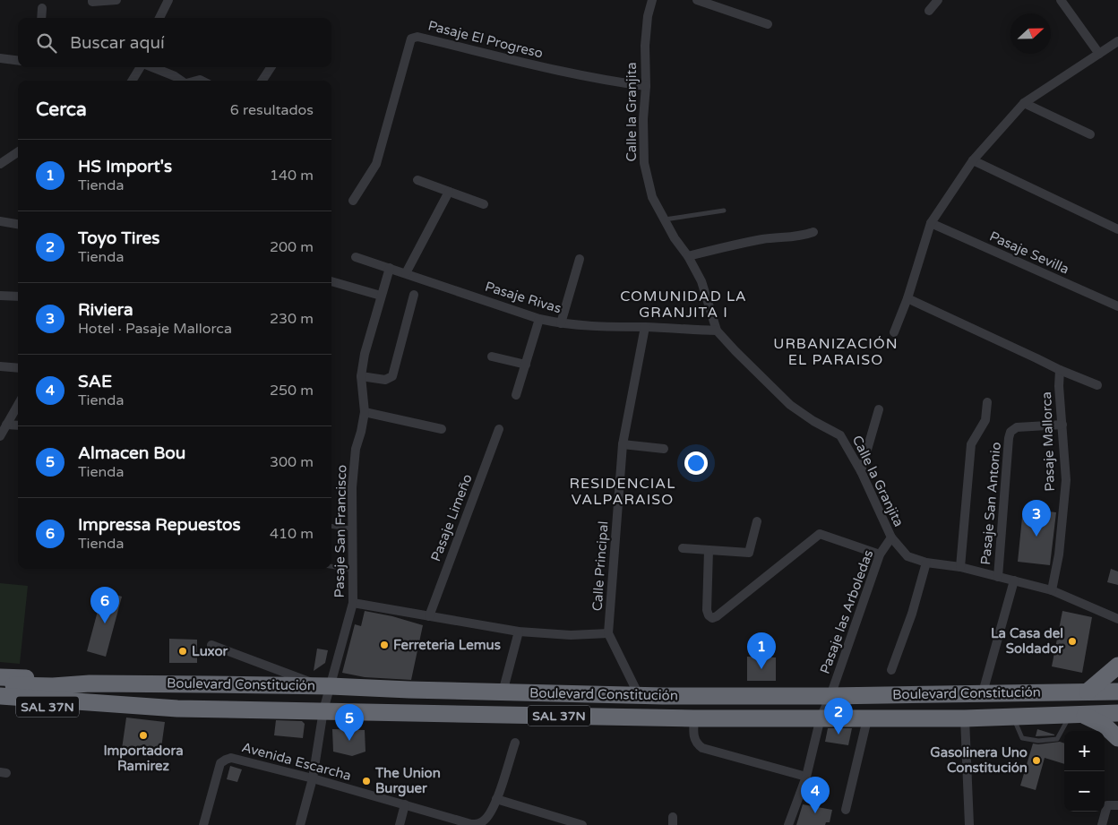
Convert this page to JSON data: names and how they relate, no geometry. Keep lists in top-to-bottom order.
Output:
{
  "streets": {
    "highway": ["Boulevard Constitución", "SAL 37N"],
    "street": [
      "Pasaje El Progreso",
      "Calle la Granjita",
      "Pasaje Sevilla",
      "Pasaje Rivas",
      "Pasaje Mallorca",
      "Pasaje San Antonio",
      "Pasaje Limeño",
      "Pasaje San Francisco",
      "Calle Principal",
      "Pasaje las Arboledas",
      "Avenida Escarcha"
    ]
  },
  "crossings": [
    ["Pasaje El Progreso", "Calle la Granjita"],
    ["Calle la Granjita", "Pasaje Rivas"],
    ["Calle la Granjita", "Pasaje Mallorca"],
    ["Calle la Granjita", "Pasaje San Antonio"],
    ["Calle la Granjita", "Pasaje las Arboledas"],
    ["Pasaje Rivas", "Pasaje San Francisco"],
    ["Pasaje Rivas", "Calle Principal"],
    ["Pasaje Mallorca", "Pasaje San Antonio"],
    ["Pasaje San Francisco", "Boulevard Constitución"],
    ["Pasaje San Francisco", "Avenida Escarcha"],
    ["Pasaje las Arboledas", "Boulevard Constitución"]
  ],
  "districts": ["COMUNIDAD LA GRANJITA I", "URBANIZACIÓN EL PARAISO", "RESIDENCIAL VALPARAISO"],
  "places": [
    "La Casa del Soldador",
    "Ferreteria Lemus",
    "Luxor",
    "Importadora Ramirez",
    "Gasolinera Uno Constitución",
    "The Union Burguer"
  ],
  "north": "right",
  "page": {
    "search": "Buscar aquí",
    "heading": ["Cerca", "6 resultados"],
    "list": [
      {
        "mark": "1",
        "name": "HS Import's",
        "note": "Tienda",
        "value": "140 m"
      },
      {
        "mark": "2",
        "name": "Toyo Tires",
        "note": "Tienda",
        "value": "200 m"
      },
      {
        "mark": "3",
        "name": "Riviera",
        "note": "Hotel · Pasaje Mallorca",
        "value": "230 m"
      },
      {
        "mark": "4",
        "name": "SAE",
        "note": "Tienda",
        "value": "250 m"
      },
      {
        "mark": "5",
        "name": "Almacen Bou",
        "note": "Tienda",
        "value": "300 m"
      },
      {
        "mark": "6",
        "name": "Impressa Repuestos",
        "note": "Tienda",
        "value": "410 m"
      }
    ],
    "pins": [
      "3",
      "6",
      "1",
      "2",
      "5",
      "4"
    ],
    "map_buttons": ["+", "−"]
  }
}
